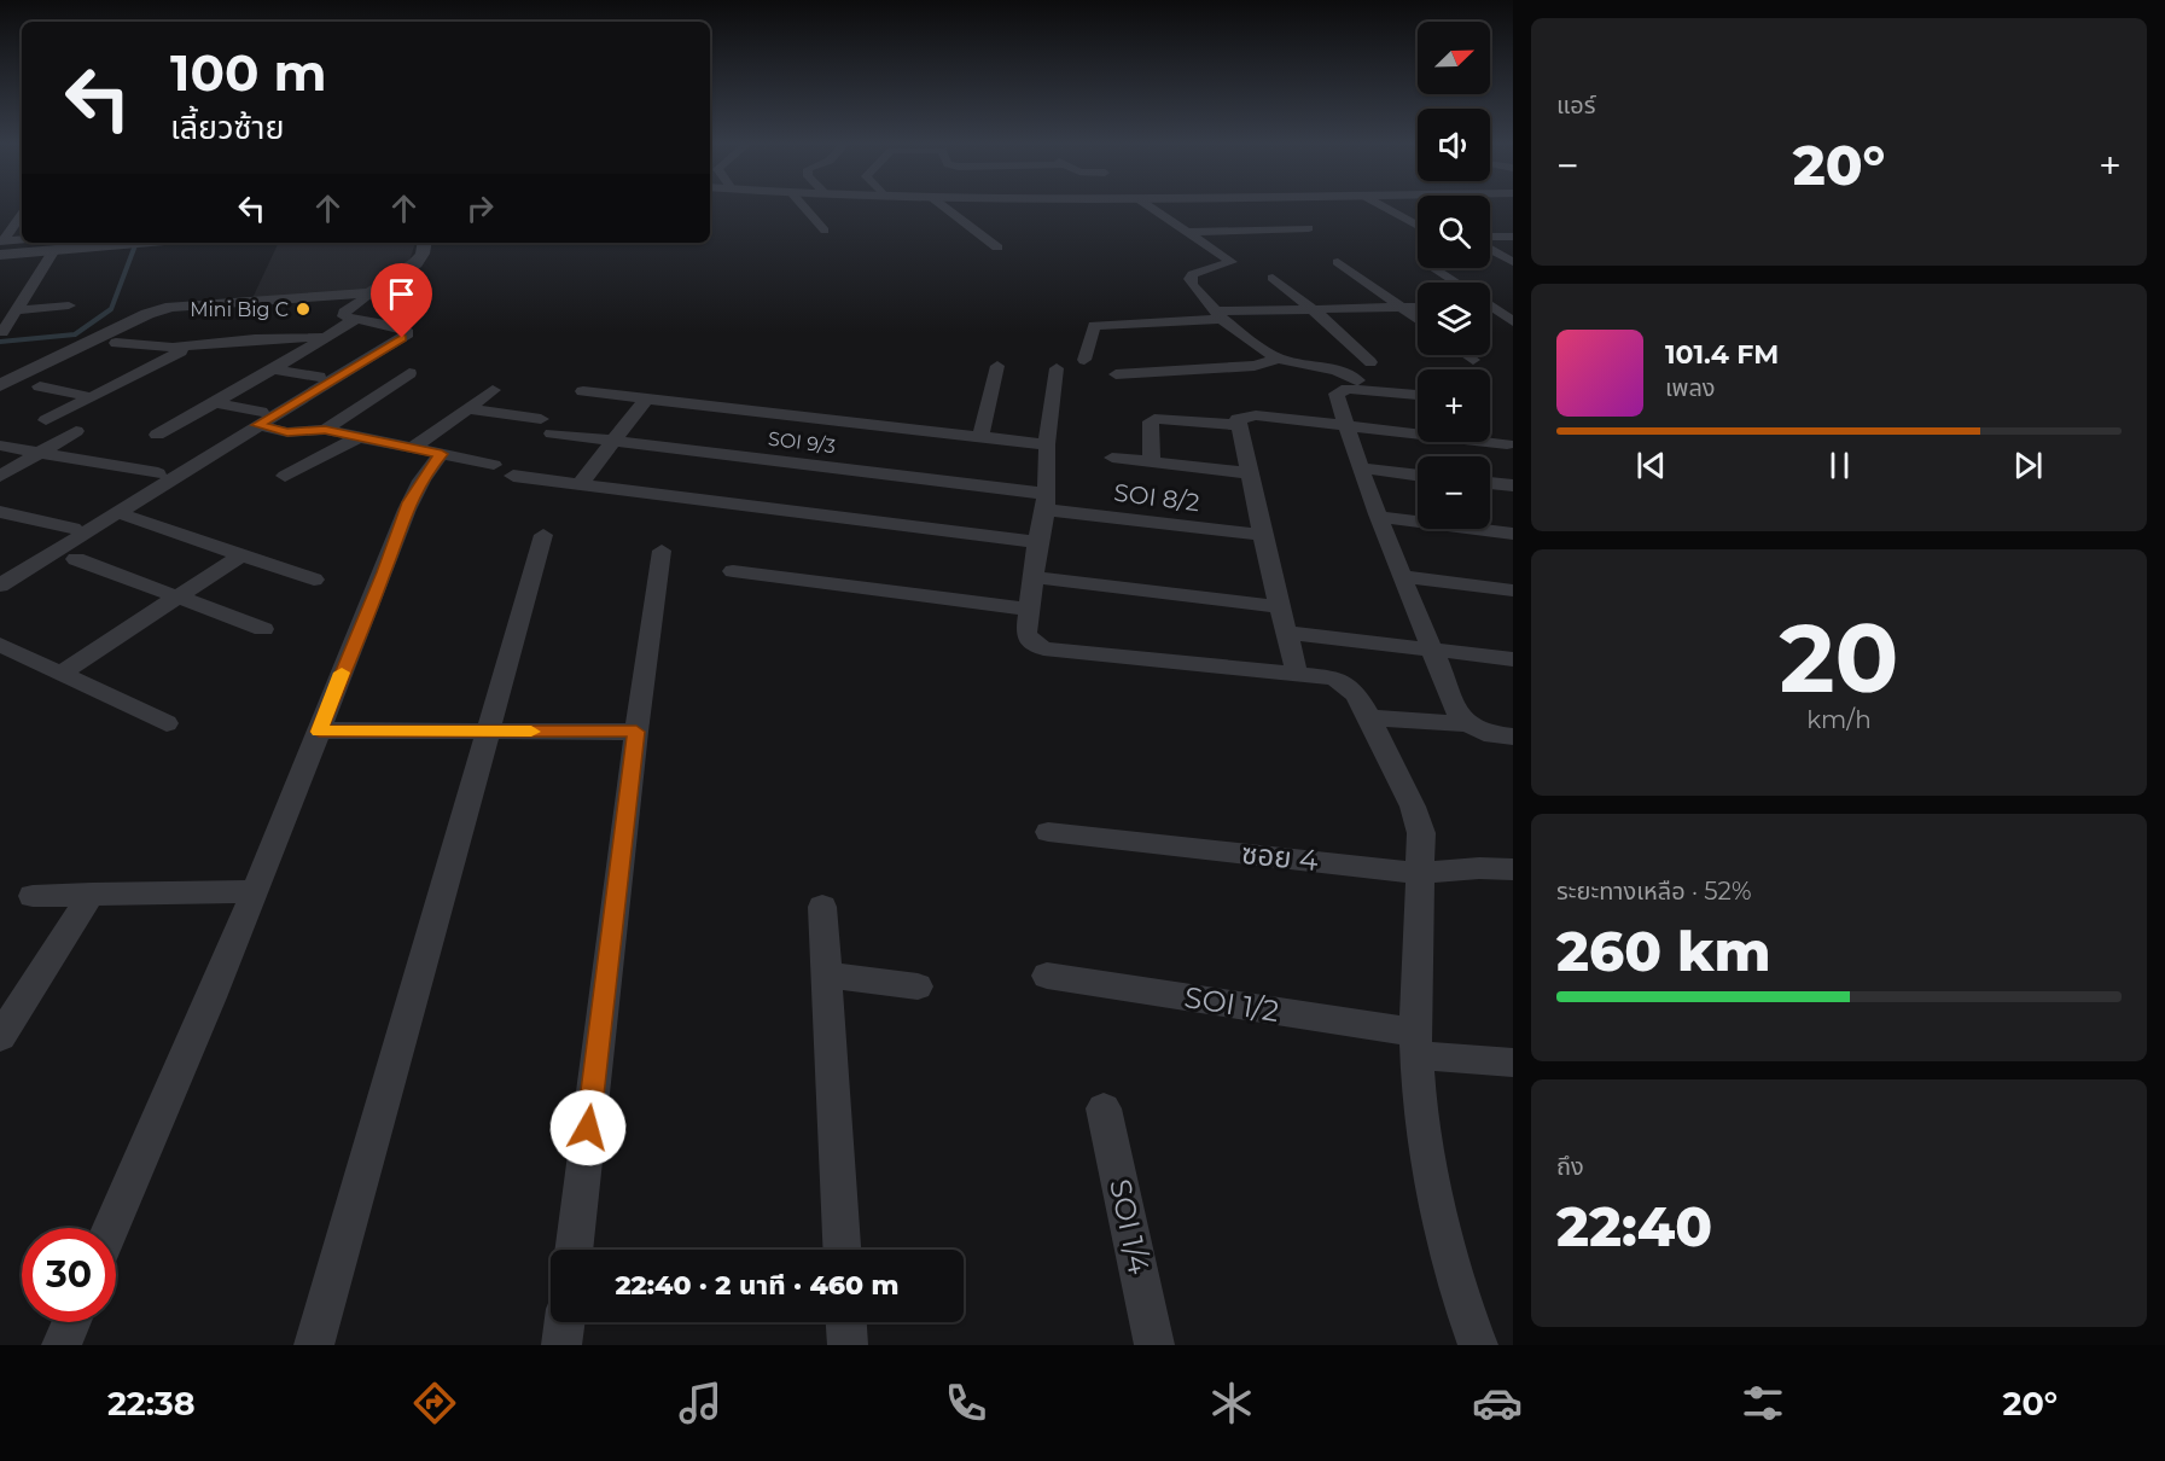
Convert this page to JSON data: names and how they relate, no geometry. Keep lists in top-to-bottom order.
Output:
{
  "streets": {
    "street": [
      "SOI 9/3",
      "SOI 8/2",
      "ซอย 4",
      "SOI 1/2",
      "SOI 1/4"
    ]
  },
  "crossings": [
    ["SOI 9/3", "SOI 8/2"]
  ],
  "places": ["Mini Big C"],
  "north": "top right",
  "page": {
    "tile": [
      "แอร์",
      ["20", "km/h"],
      ["ระยะทางเหลือ · 52%", "260 km"],
      ["ถึง", "22:40"]
    ],
    "map_buttons": ["+", "−"],
    "turn": ["100 m", "เลี้ยวซ้าย"],
    "heat": ["−", "20°", "+"],
    "song": ["101.4 FM", "เพลง"],
    "limit": "30",
    "trip": "22:40 · 2 นาที · 460 m",
    "tabs": ["22:38", "20°"]
  }
}
